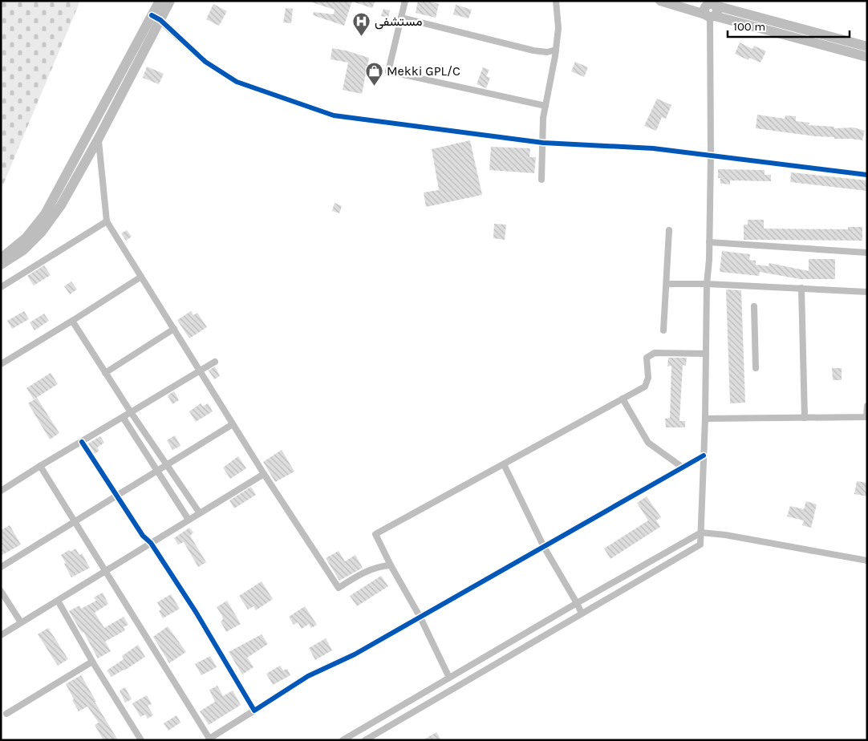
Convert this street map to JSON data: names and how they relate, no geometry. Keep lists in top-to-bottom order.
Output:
{
  "places": {
    "hospital": ["مستشفى"],
    "shop": ["Mekki GPL/C"]
  },
  "scale_bar": "100 m"
}
